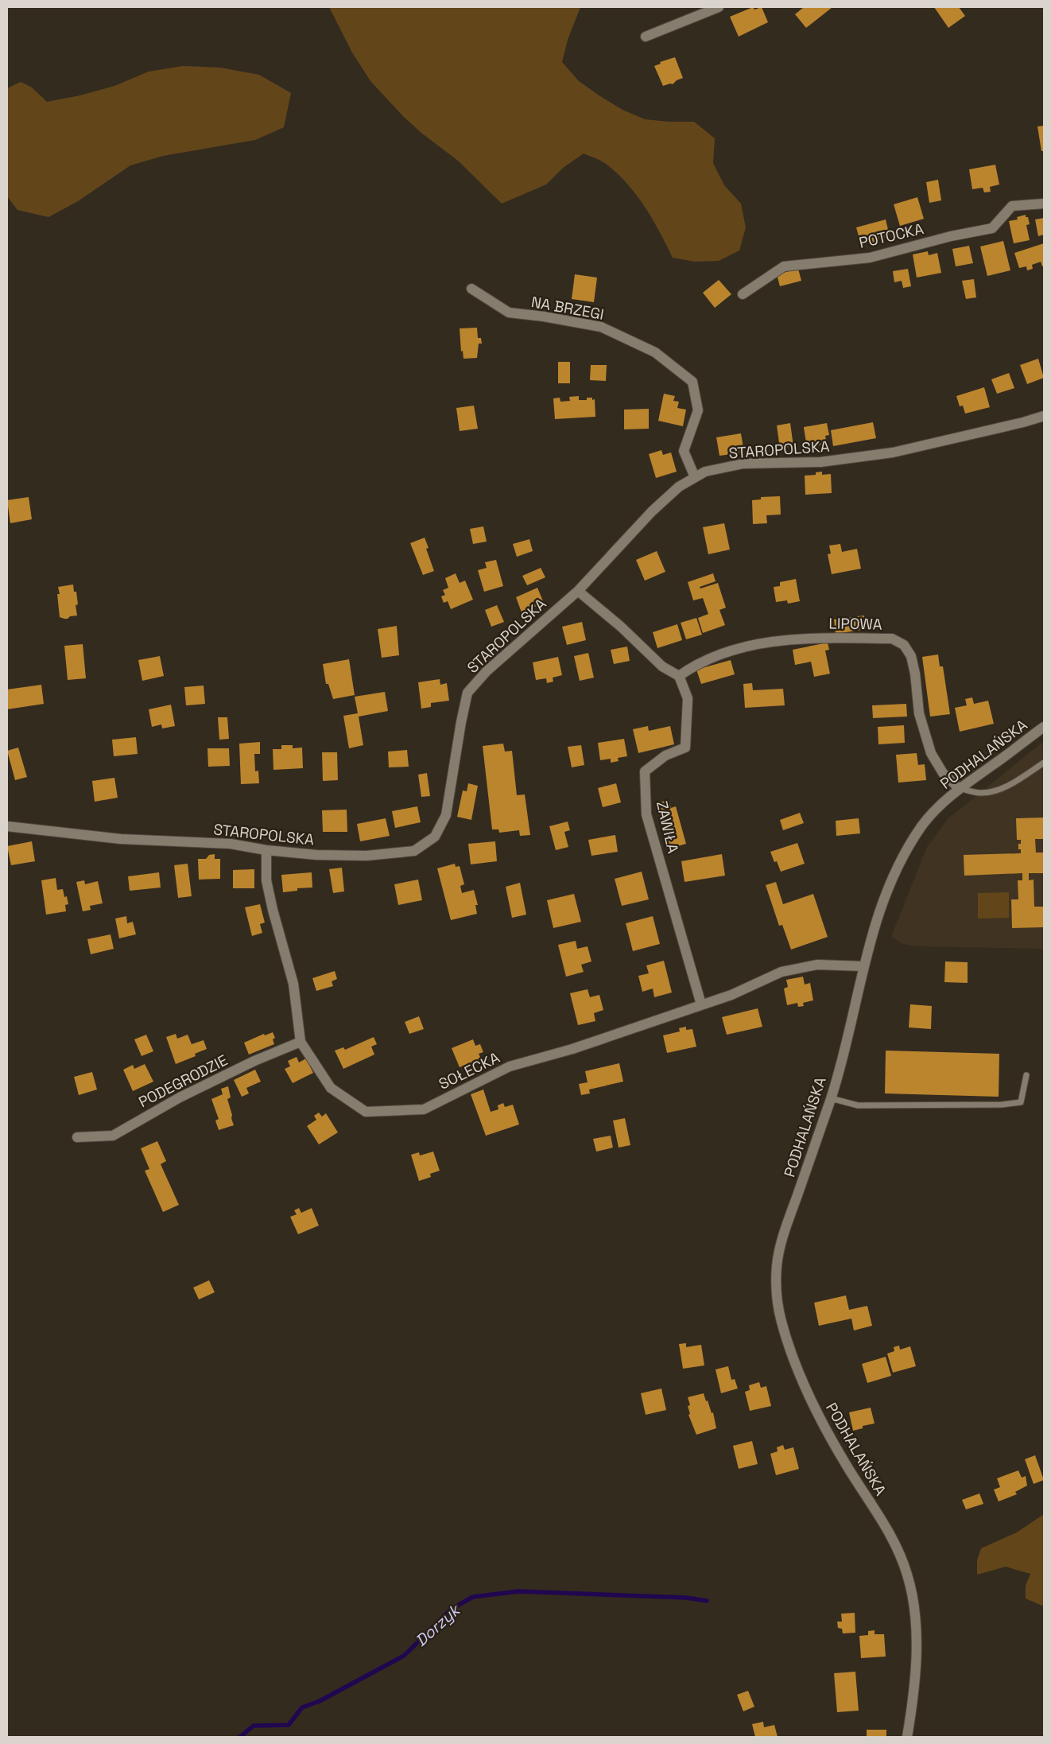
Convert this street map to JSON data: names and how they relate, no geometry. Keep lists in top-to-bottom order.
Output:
{
  "streets": {
    "street": [
      "POTOCKA",
      "NA BRZEGI",
      "STAROPOLSKA",
      "LIPOWA",
      "PODHALAŃSKA",
      "ZAWIŁA",
      "SOŁECKA",
      "PODEGRODZIE"
    ]
  },
  "crossings": [
    ["NA BRZEGI", "STAROPOLSKA"],
    ["STAROPOLSKA", "SOŁECKA"],
    ["LIPOWA", "PODHALAŃSKA"],
    ["LIPOWA", "ZAWIŁA"],
    ["PODHALAŃSKA", "SOŁECKA"],
    ["ZAWIŁA", "SOŁECKA"],
    ["SOŁECKA", "PODEGRODZIE"]
  ],
  "water": ["Dorzyk"]
}
